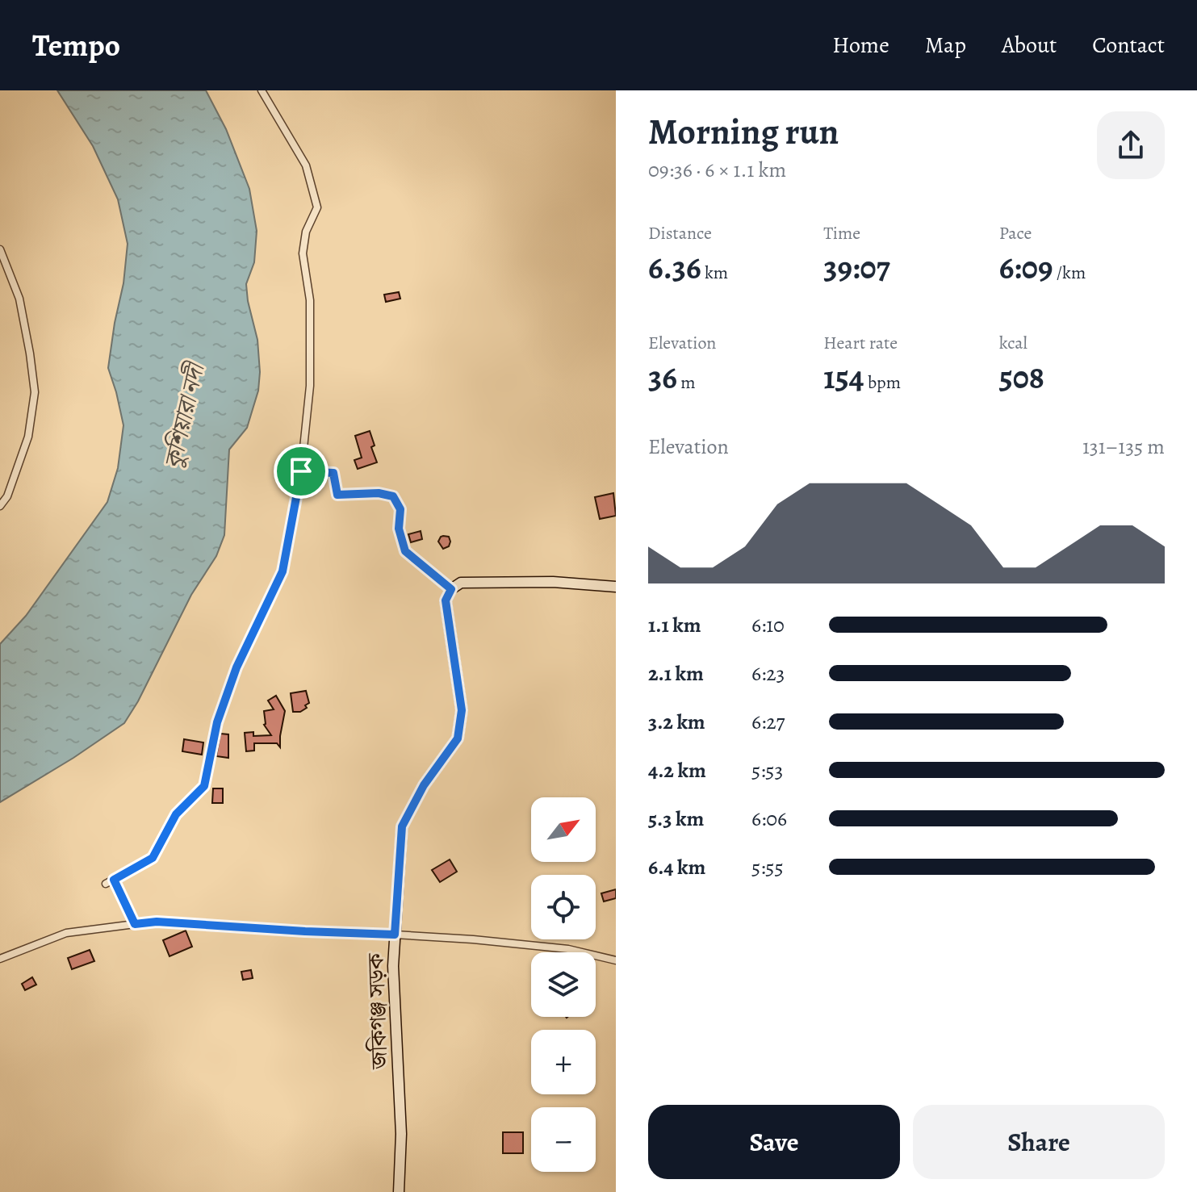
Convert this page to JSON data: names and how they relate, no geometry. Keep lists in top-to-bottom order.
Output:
{
  "streets": {
    "main road": ["জকিগঞ্জ সড়ক"]
  },
  "water": ["কুশিয়ারা নদী"],
  "north": "top right",
  "page": {
    "header": "Tempo",
    "nav": [
      "Home",
      "Map",
      "About",
      "Contact"
    ],
    "heading": ["Morning run", "09:36 · 6 × 1.1 km"],
    "stats": [
      ["Distance", "6.36 km"],
      ["Time", "39:07"],
      ["Pace", "6:09 /km"],
      ["Elevation", "36 m"],
      ["Heart rate", "154 bpm"],
      ["kcal", "508"]
    ],
    "chart": ["Elevation", "131–135 m"],
    "list": [
      {
        "name": "1.1 km",
        "note": "6:10"
      },
      {
        "name": "2.1 km",
        "note": "6:23"
      },
      {
        "name": "3.2 km",
        "note": "6:27"
      },
      {
        "name": "4.2 km",
        "note": "5:53"
      },
      {
        "name": "5.3 km",
        "note": "6:06"
      },
      {
        "name": "6.4 km",
        "note": "5:55"
      }
    ],
    "map_buttons": ["+", "−"],
    "buttons": ["Save", "Share"]
  }
}
